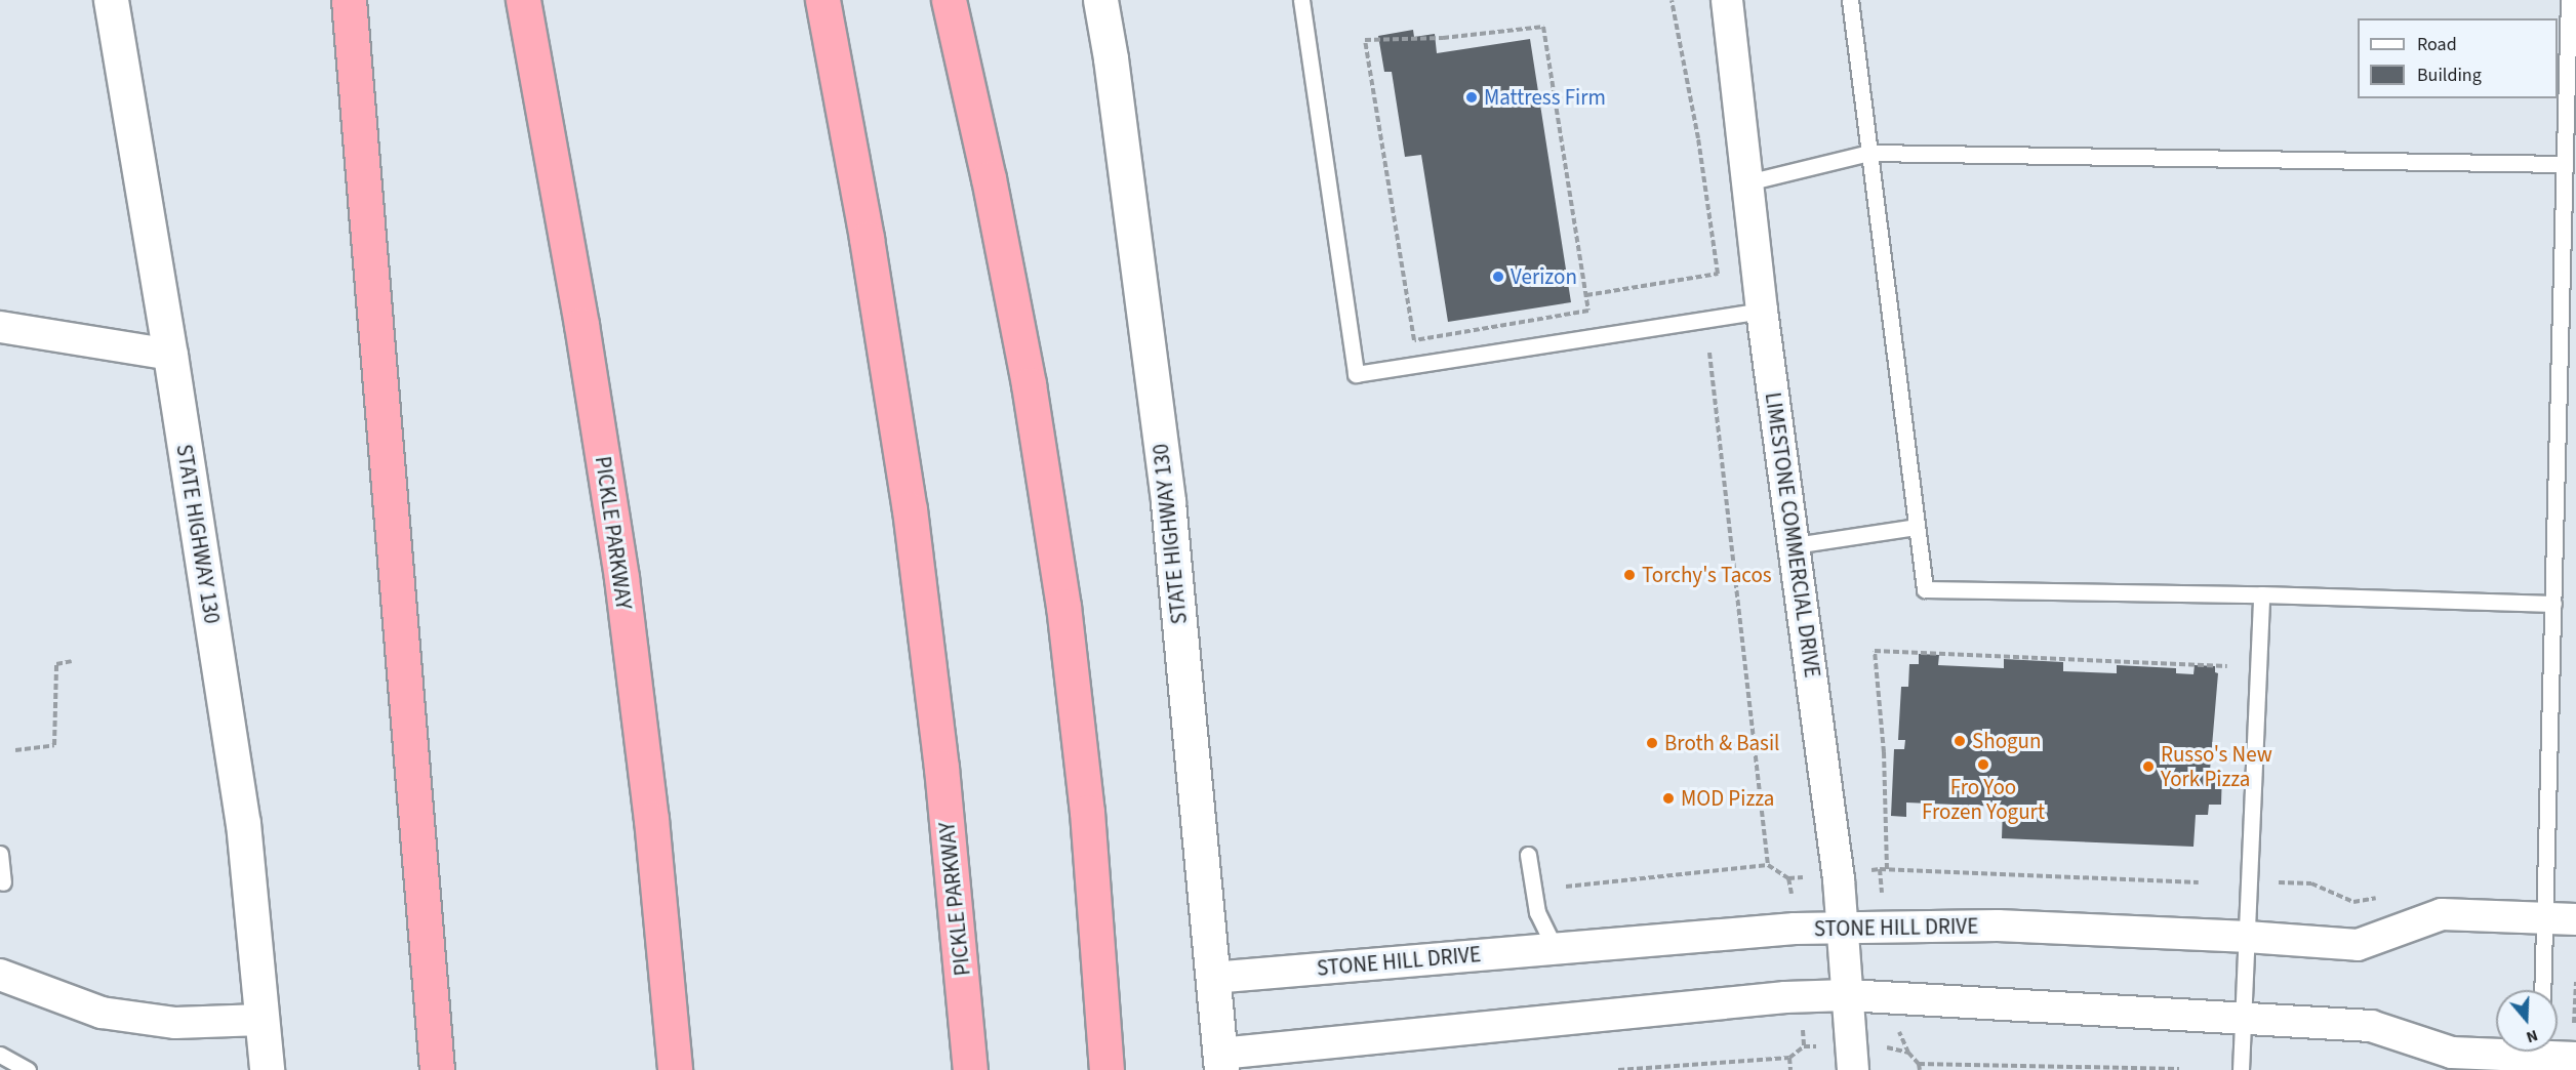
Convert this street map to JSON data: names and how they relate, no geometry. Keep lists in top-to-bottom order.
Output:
{
  "streets": {
    "highway": ["PICKLE PARKWAY"],
    "main road": ["STATE HIGHWAY 130"],
    "street": ["LIMESTONE COMMERCIAL DRIVE", "STONE HILL DRIVE"]
  },
  "crossings": [
    ["STATE HIGHWAY 130", "STONE HILL DRIVE"],
    ["LIMESTONE COMMERCIAL DRIVE", "STONE HILL DRIVE"]
  ],
  "places": [
    "Mattress Firm",
    "Verizon",
    "Torchy's Tacos",
    "Shogun",
    "Broth & Basil",
    "Fro Yoo Frozen Yogurt",
    "Russo's New York Pizza",
    "MOD Pizza"
  ],
  "legend": ["Road", "Building"],
  "north": "bottom"
}
